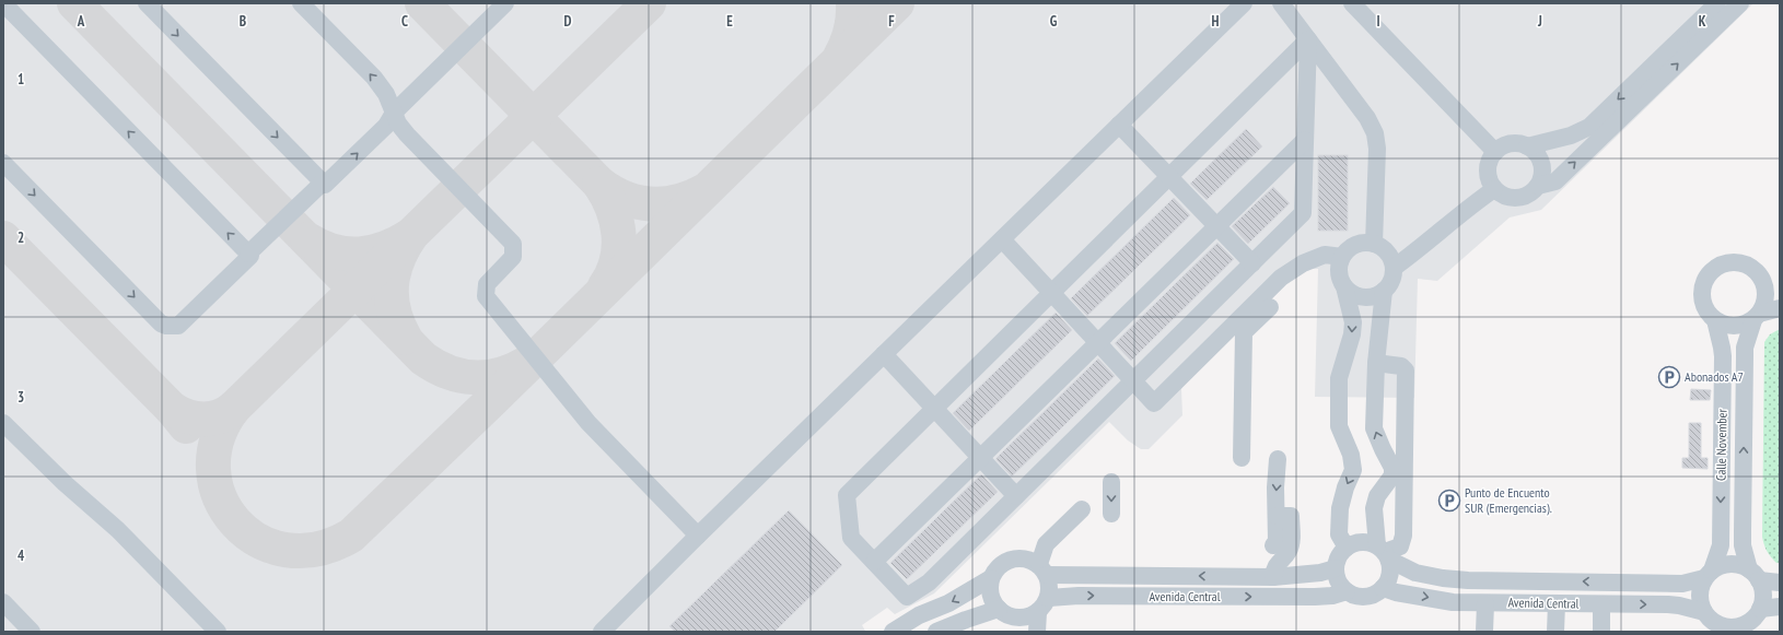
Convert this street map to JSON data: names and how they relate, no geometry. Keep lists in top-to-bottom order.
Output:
{
  "streets": {
    "street": ["Calle November", "Avenida Central"]
  },
  "crossings": [
    ["Calle November", "Avenida Central"]
  ],
  "places": {
    "parking": ["Abonados A7", "Punto de Encuento SUR (Emergencias)."]
  },
  "grid": {
    "columns": [
      "A",
      "B",
      "C",
      "D",
      "E",
      "F",
      "G",
      "H",
      "I",
      "J",
      "K"
    ],
    "rows": [
      "1",
      "2",
      "3",
      "4"
    ]
  }
}
